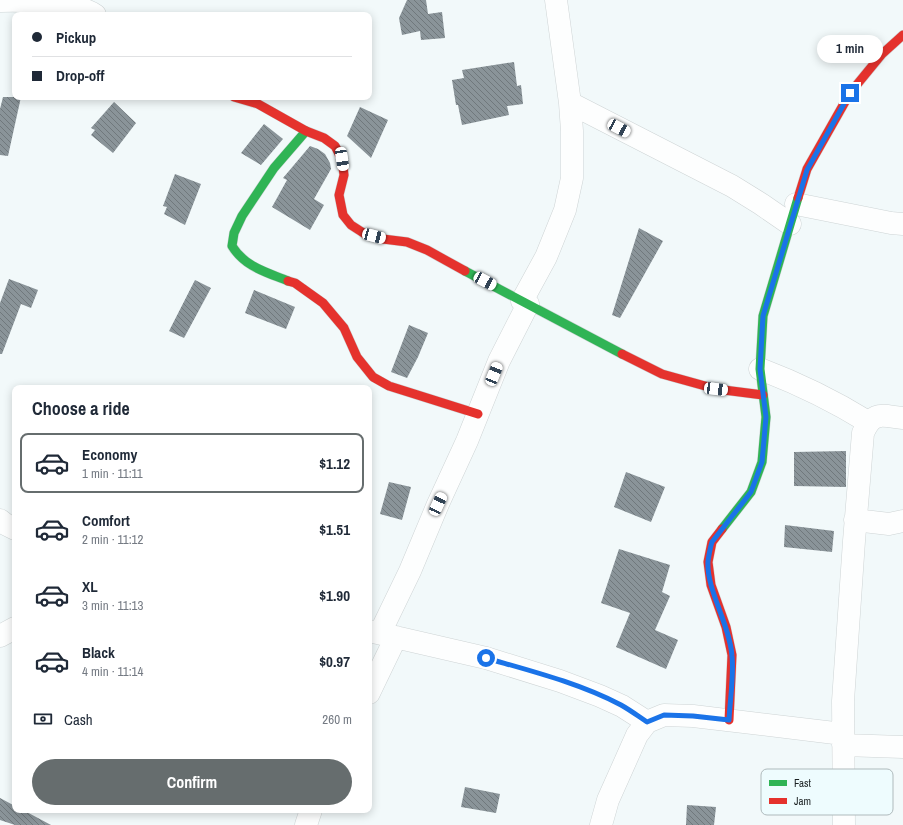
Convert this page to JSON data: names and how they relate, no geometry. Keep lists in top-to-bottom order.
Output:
{
  "legend": ["Fast", "Jam"],
  "page": {
    "banner": ["Pickup", "Drop-off"],
    "bubble": "1 min",
    "heading": "Choose a ride",
    "list": [
      {
        "name": "Economy",
        "note": "1 min · 11:11",
        "value": "$1.12"
      },
      {
        "name": "Comfort",
        "note": "2 min · 11:12",
        "value": "$1.51"
      },
      {
        "name": "XL",
        "note": "3 min · 11:13",
        "value": "$1.90"
      },
      {
        "name": "Black",
        "note": "4 min · 11:14",
        "value": "$0.97"
      }
    ],
    "pay": ["Cash", "260 m"],
    "buttons": "Confirm"
  }
}
